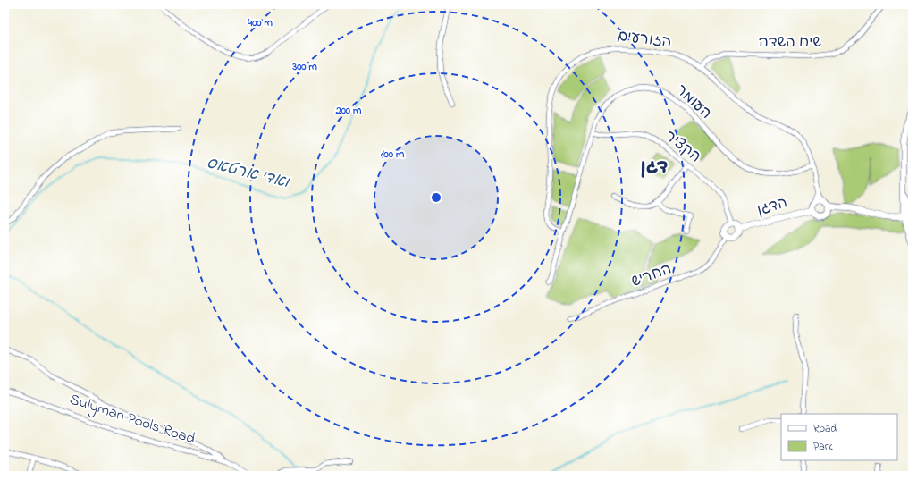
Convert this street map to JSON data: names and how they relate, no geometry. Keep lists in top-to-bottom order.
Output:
{
  "streets": {
    "street": [
      "הזורעים",
      "שיח השדה",
      "העומר",
      "הקציר",
      "הדגן",
      "החריש",
      "Sulyman Pools Road"
    ]
  },
  "crossings": [
    ["הזורעים", "שיח השדה"],
    ["הזורעים", "העומר"],
    ["הזורעים", "הדגן"],
    ["העומר", "הקציר"],
    ["הקציר", "הדגן"],
    ["הקציר", "החריש"],
    ["הדגן", "החריש"]
  ],
  "districts": ["דגן"],
  "water": ["ואדי ארטאס"],
  "legend": ["Road", "Park"],
  "rings": [
    "400 m",
    "300 m",
    "200 m",
    "100 m"
  ]
}
